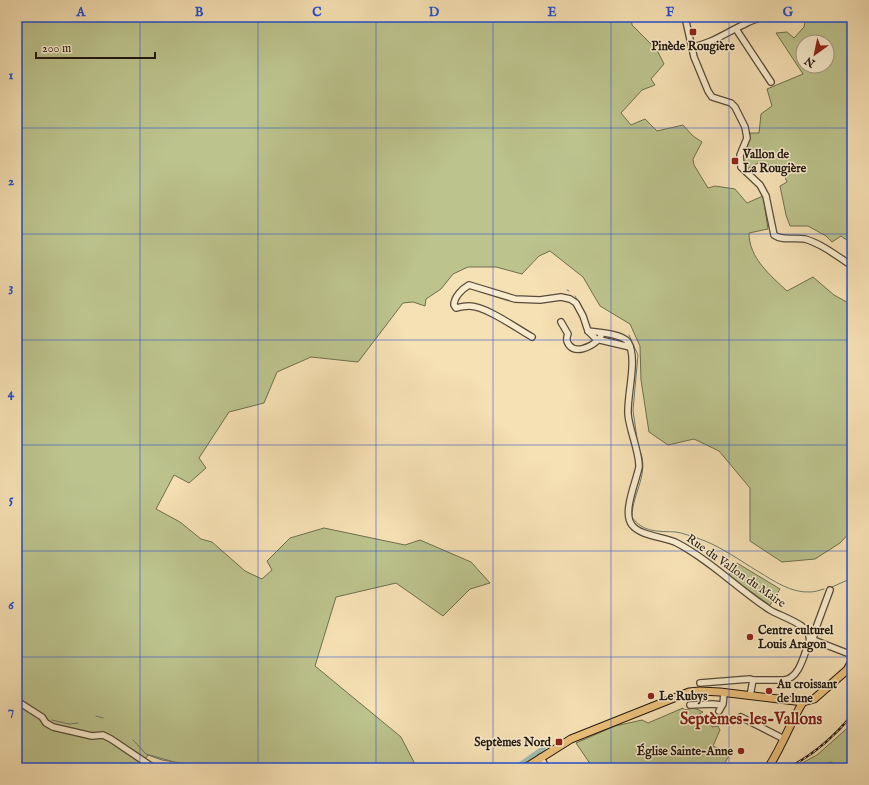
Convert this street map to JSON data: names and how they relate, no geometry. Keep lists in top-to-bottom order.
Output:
{
  "streets": {
    "street": ["Rue du Vallon du Maire"]
  },
  "districts": ["Septèmes-les-Vallons"],
  "places": {
    "transit": ["Pinède Rougière", "Vallon de La Rougière", "Septèmes Nord"],
    "other": [
      "Centre culturel Louis Aragon",
      "Au croissant de lune",
      "Le Rubys",
      "Église Sainte-Anne"
    ]
  },
  "scale_bar": "200 m",
  "north": "bottom left",
  "grid": {
    "columns": [
      "A",
      "B",
      "C",
      "D",
      "E",
      "F",
      "G"
    ],
    "rows": [
      "1",
      "2",
      "3",
      "4",
      "5",
      "6",
      "7"
    ]
  }
}
